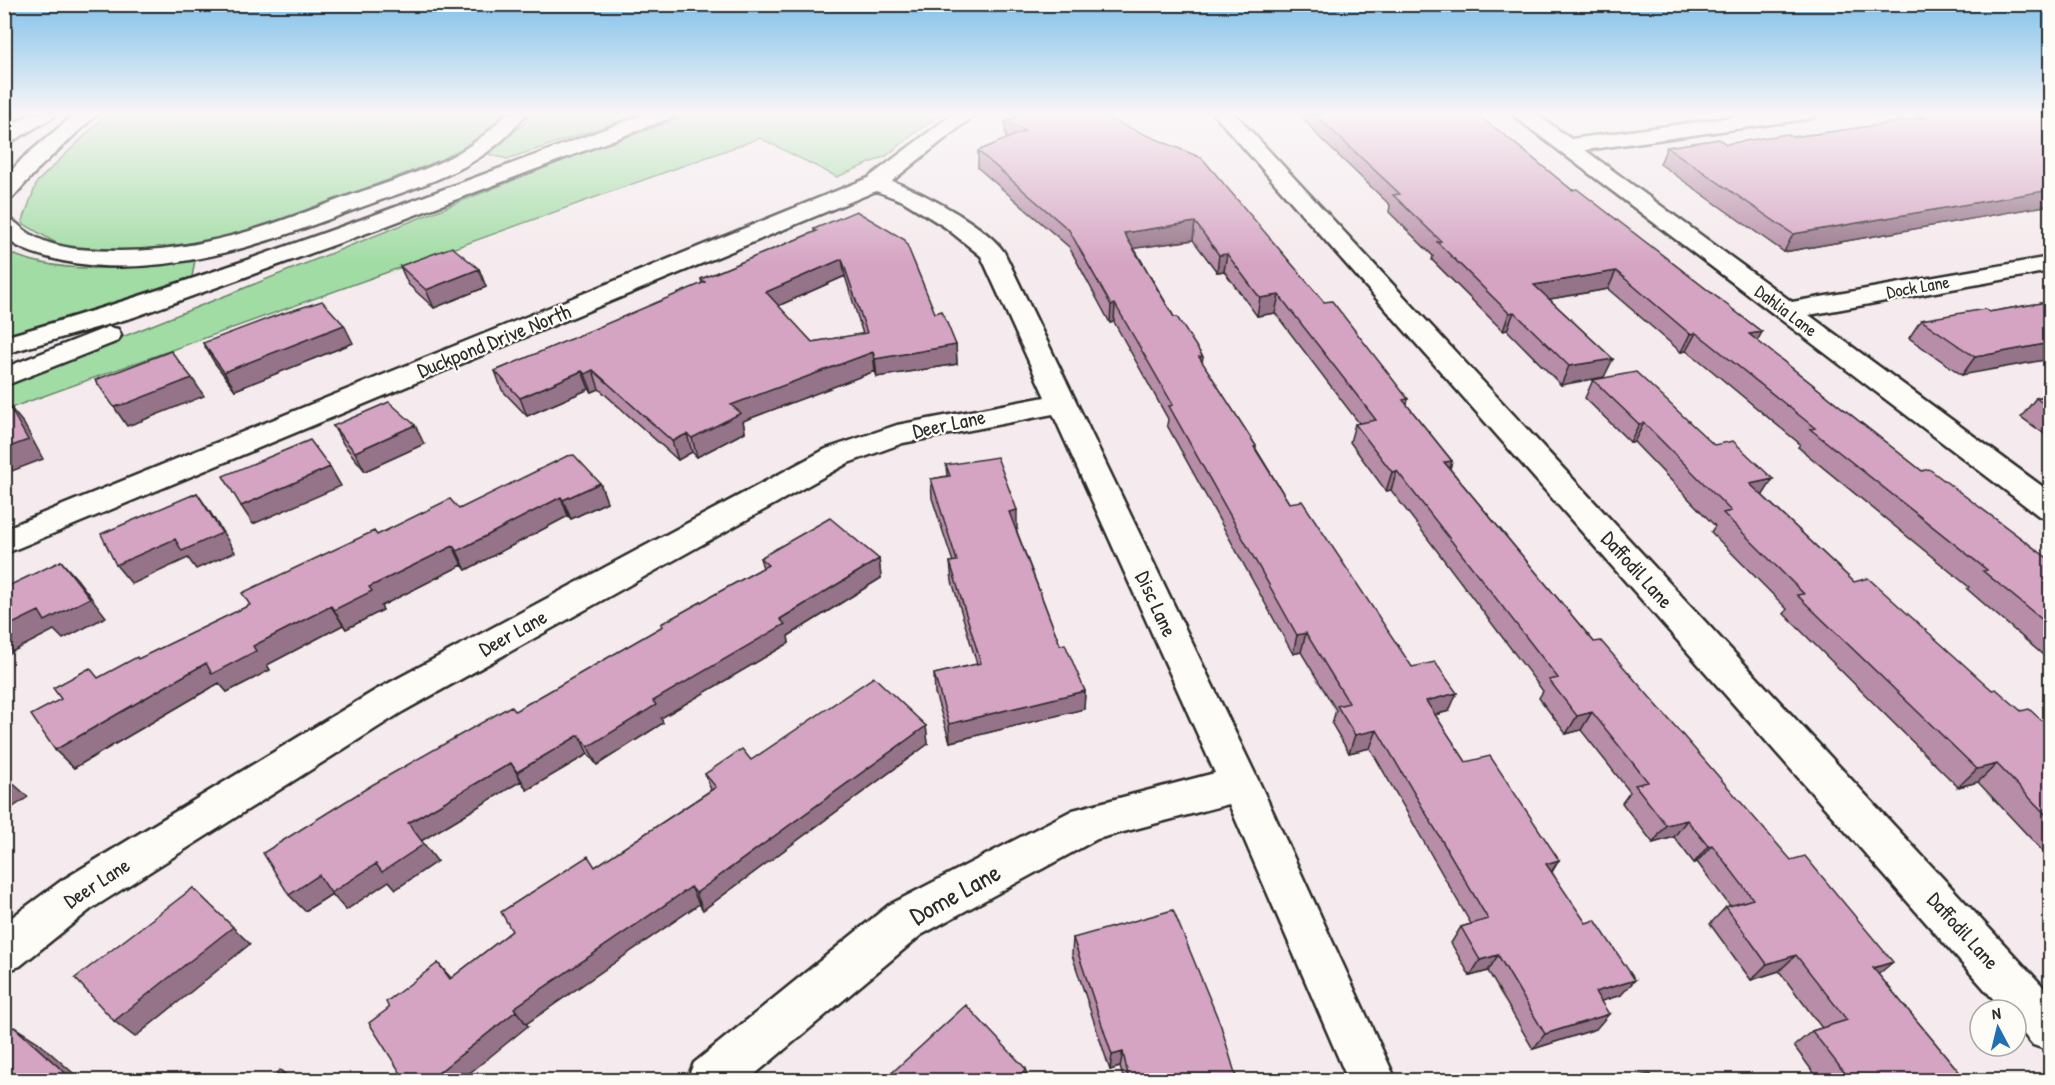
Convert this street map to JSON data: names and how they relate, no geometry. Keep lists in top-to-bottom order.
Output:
{
  "streets": {
    "main road": [
      "Dock Lane",
      "Dahlia Lane",
      "Duckpond Drive North",
      "Deer Lane",
      "Daffodil Lane",
      "Disc Lane",
      "Dome Lane"
    ]
  },
  "crossings": [
    ["Dock Lane", "Dahlia Lane"],
    ["Duckpond Drive North", "Disc Lane"],
    ["Deer Lane", "Disc Lane"],
    ["Disc Lane", "Dome Lane"]
  ],
  "north": "top"
}
